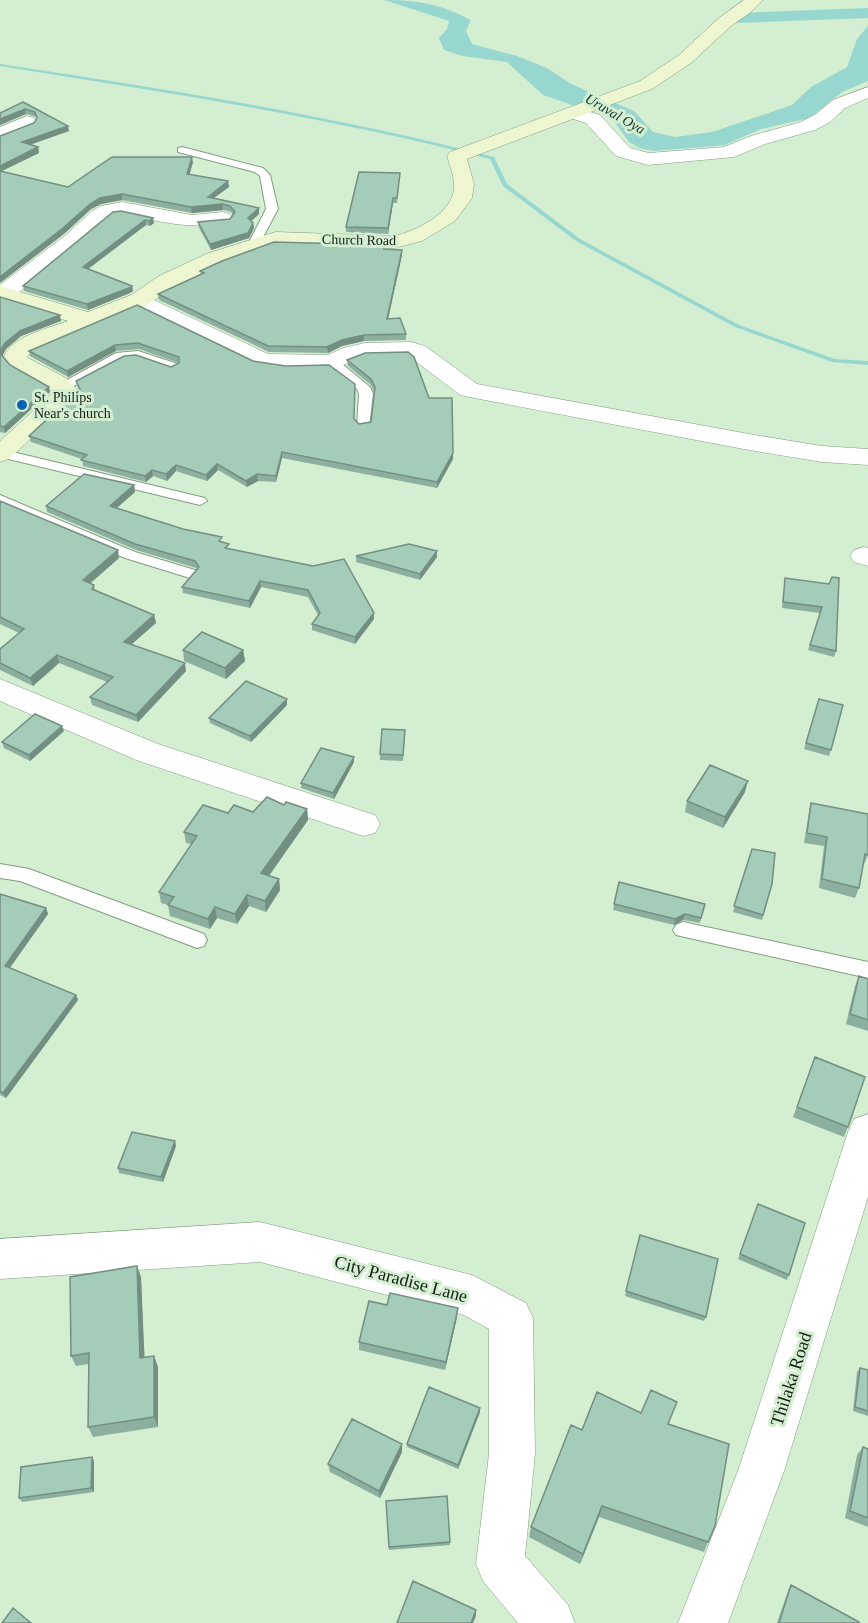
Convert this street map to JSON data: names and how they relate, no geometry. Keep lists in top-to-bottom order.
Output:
{
  "streets": {
    "street": ["Church Road", "City Paradise Lane", "Thilaka Road"]
  },
  "water": ["Uruval Oya"],
  "places": ["St. Philips Near's church"]
}
